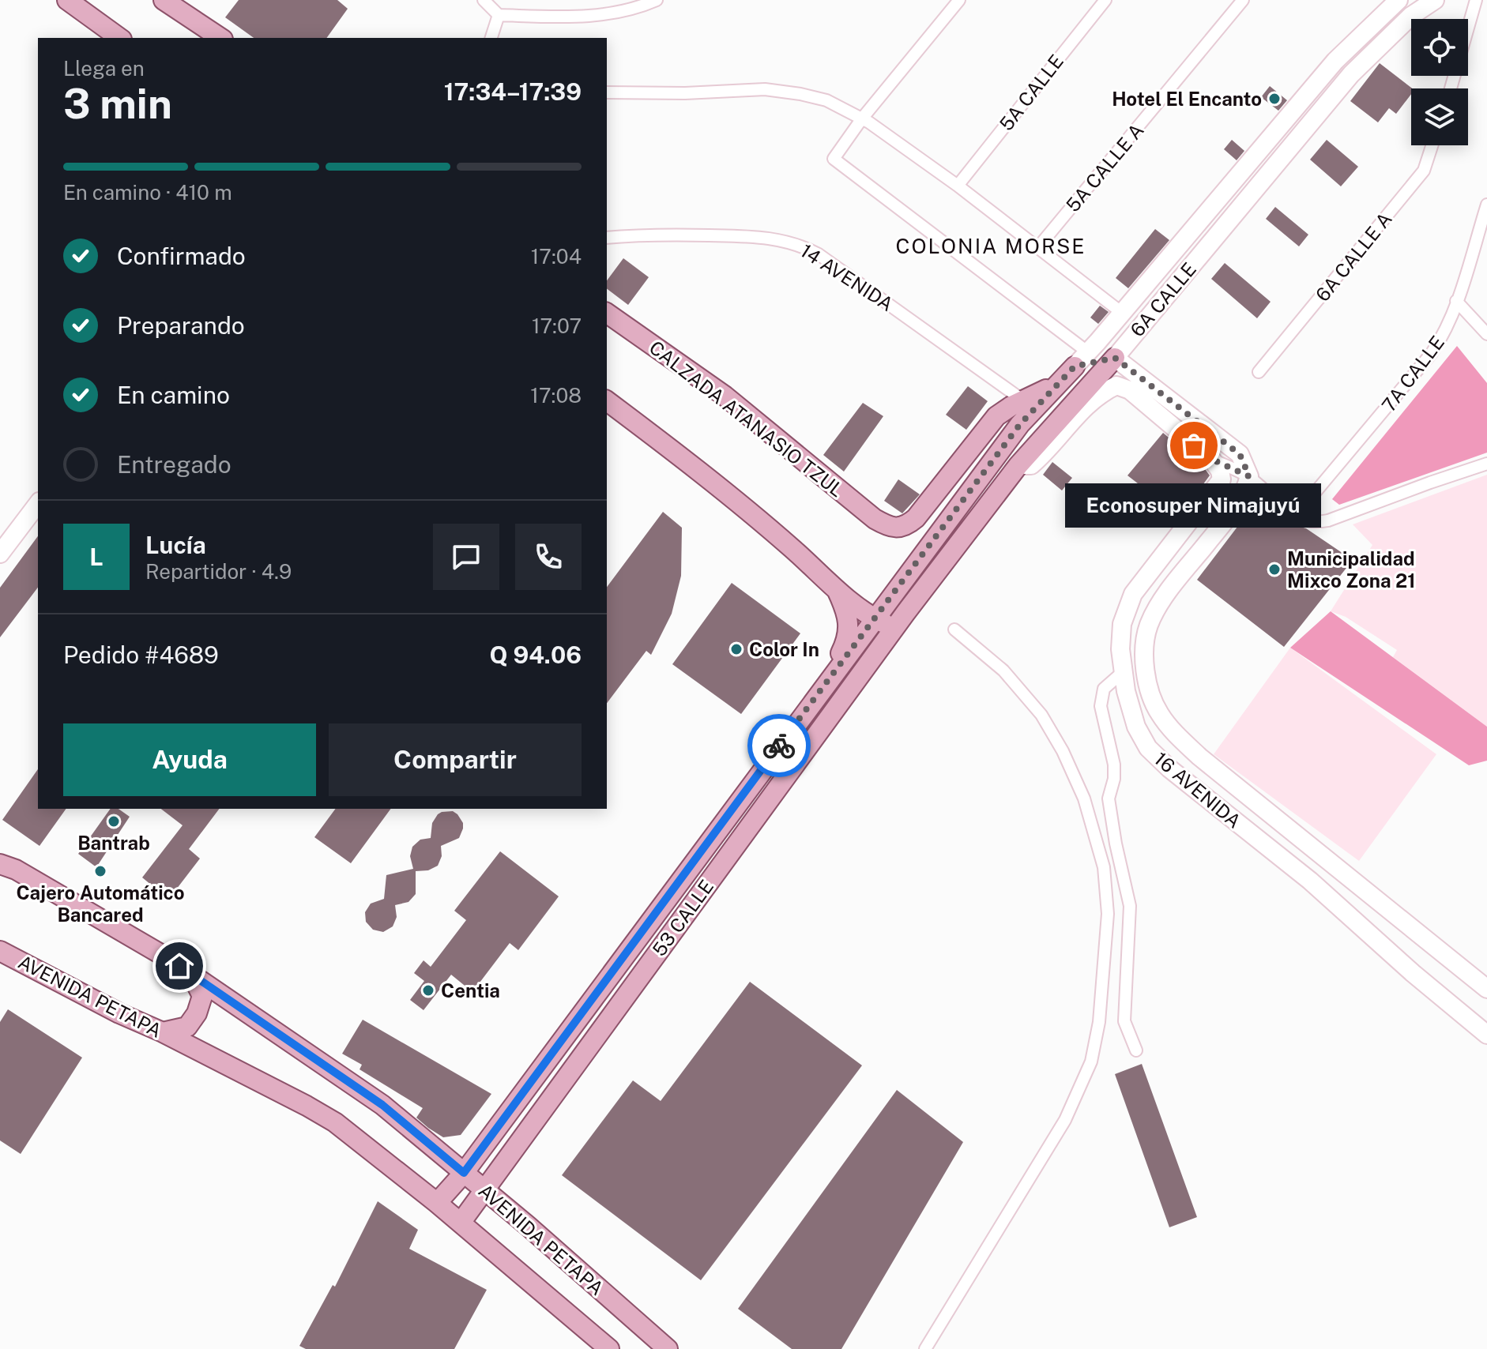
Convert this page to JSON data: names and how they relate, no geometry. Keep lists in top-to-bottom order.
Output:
{
  "streets": {
    "main road": [
      "6A CALLE",
      "CALZADA ATANASIO TZUL",
      "16 AVENIDA",
      "53 CALLE",
      "AVENIDA PETAPA"
    ],
    "street": [
      "5A CALLE",
      "5A CALLE A",
      "6A CALLE A",
      "14 AVENIDA",
      "7A CALLE"
    ]
  },
  "crossings": [
    ["14 AVENIDA", "CALZADA ATANASIO TZUL"],
    ["6A CALLE", "53 CALLE"],
    ["53 CALLE", "AVENIDA PETAPA"]
  ],
  "districts": ["COLONIA MORSE"],
  "places": [
    "Hotel El Encanto",
    "Econosuper Nimajuyú",
    "Municipalidad Mixco Zona 21",
    "Color In",
    "Bantrab",
    "Cajero Automático Bancared",
    "Centia"
  ],
  "page": {
    "heading": ["3 min", "Llega en", "17:34–17:39"],
    "panel": [
      "Lucía",
      "Repartidor · 4.9",
      "Pedido #4689",
      "Q 94.06"
    ],
    "bar": "En camino · 410 m",
    "list": [
      ["Confirmado", "17:04"],
      ["Preparando", "17:07"],
      ["En camino", "17:08"],
      "Entregado"
    ],
    "bubble": "Econosuper Nimajuyú",
    "round": "L",
    "buttons": ["Ayuda", "Compartir"]
  }
}
